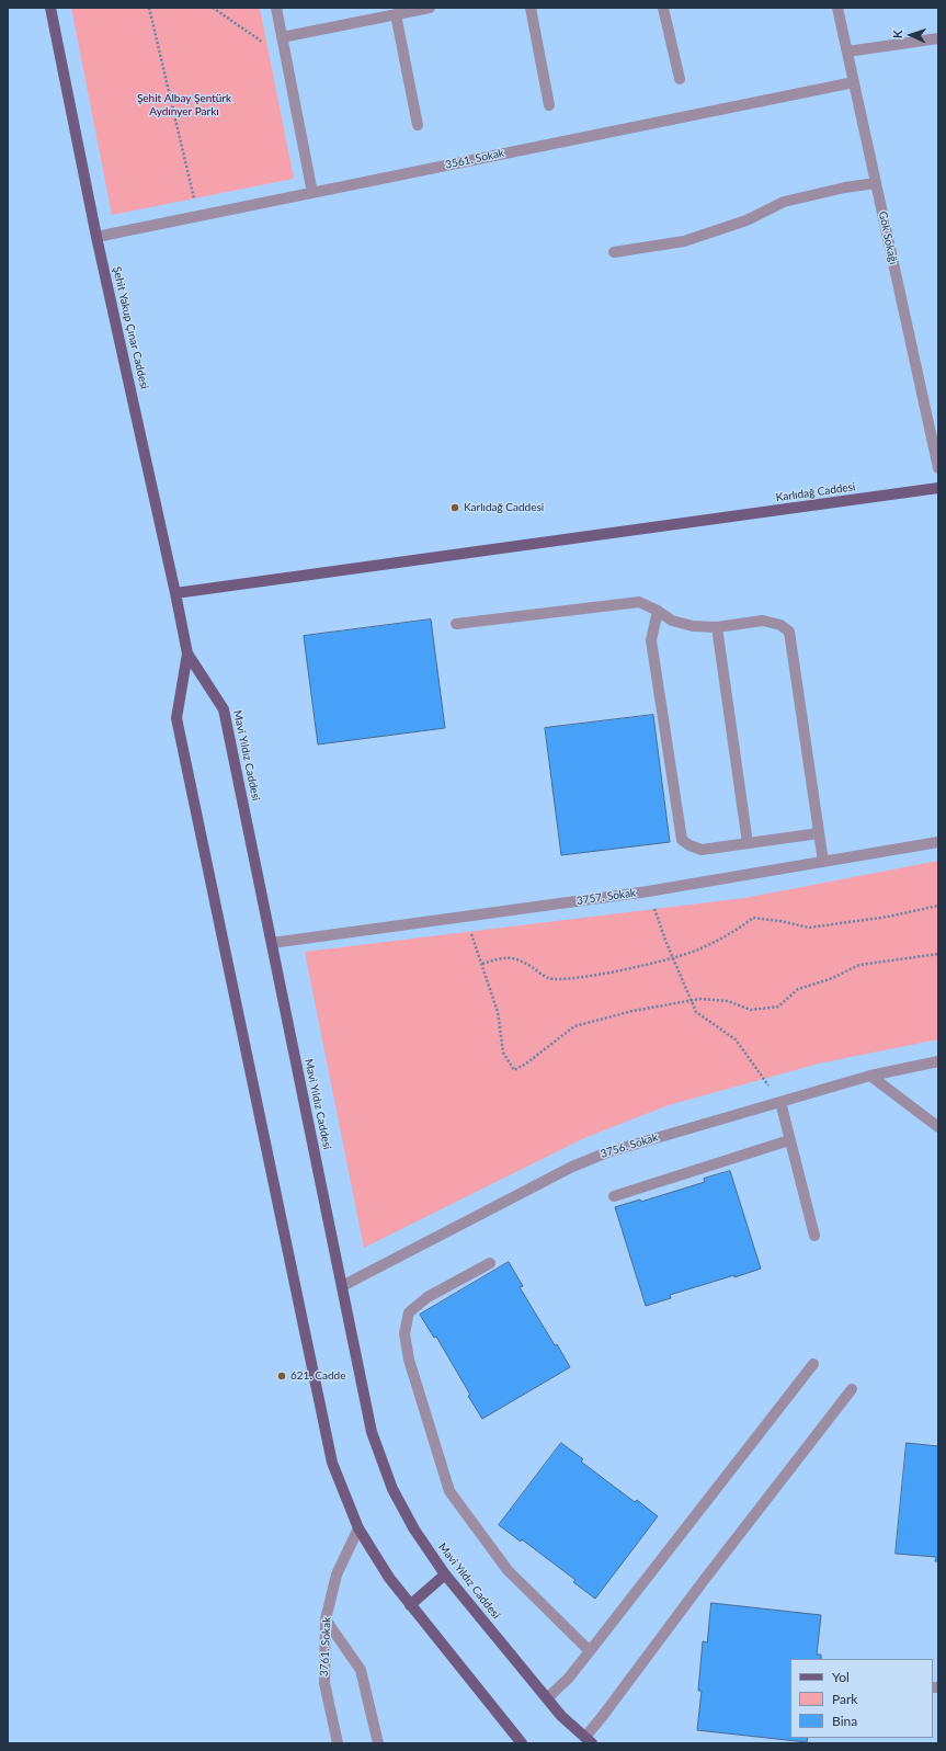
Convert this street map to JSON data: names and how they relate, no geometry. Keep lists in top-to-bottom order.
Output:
{
  "streets": {
    "main road": ["Şehit Yakup Çınar Caddesi", "Karlıdağ Caddesi", "Mavi Yıldız Caddesi"],
    "street": [
      "3561. Sokak",
      "Gök Sokağı",
      "3757. Sokak",
      "3756. Sokak",
      "3761. Sokak"
    ]
  },
  "crossings": [
    ["3561. Sokak", "Gök Sokağı"],
    ["3561. Sokak", "Şehit Yakup Çınar Caddesi"],
    ["Şehit Yakup Çınar Caddesi", "Karlıdağ Caddesi"],
    ["Şehit Yakup Çınar Caddesi", "Mavi Yıldız Caddesi"],
    ["Mavi Yıldız Caddesi", "3757. Sokak"],
    ["Mavi Yıldız Caddesi", "3756. Sokak"]
  ],
  "parks": ["Şehit Albay Şentürk Aydınyer Parkı"],
  "places": ["Karlıdağ Caddesi", "621. Cadde"],
  "legend": ["Yol", "Park", "Bina"],
  "north": "left"
}
